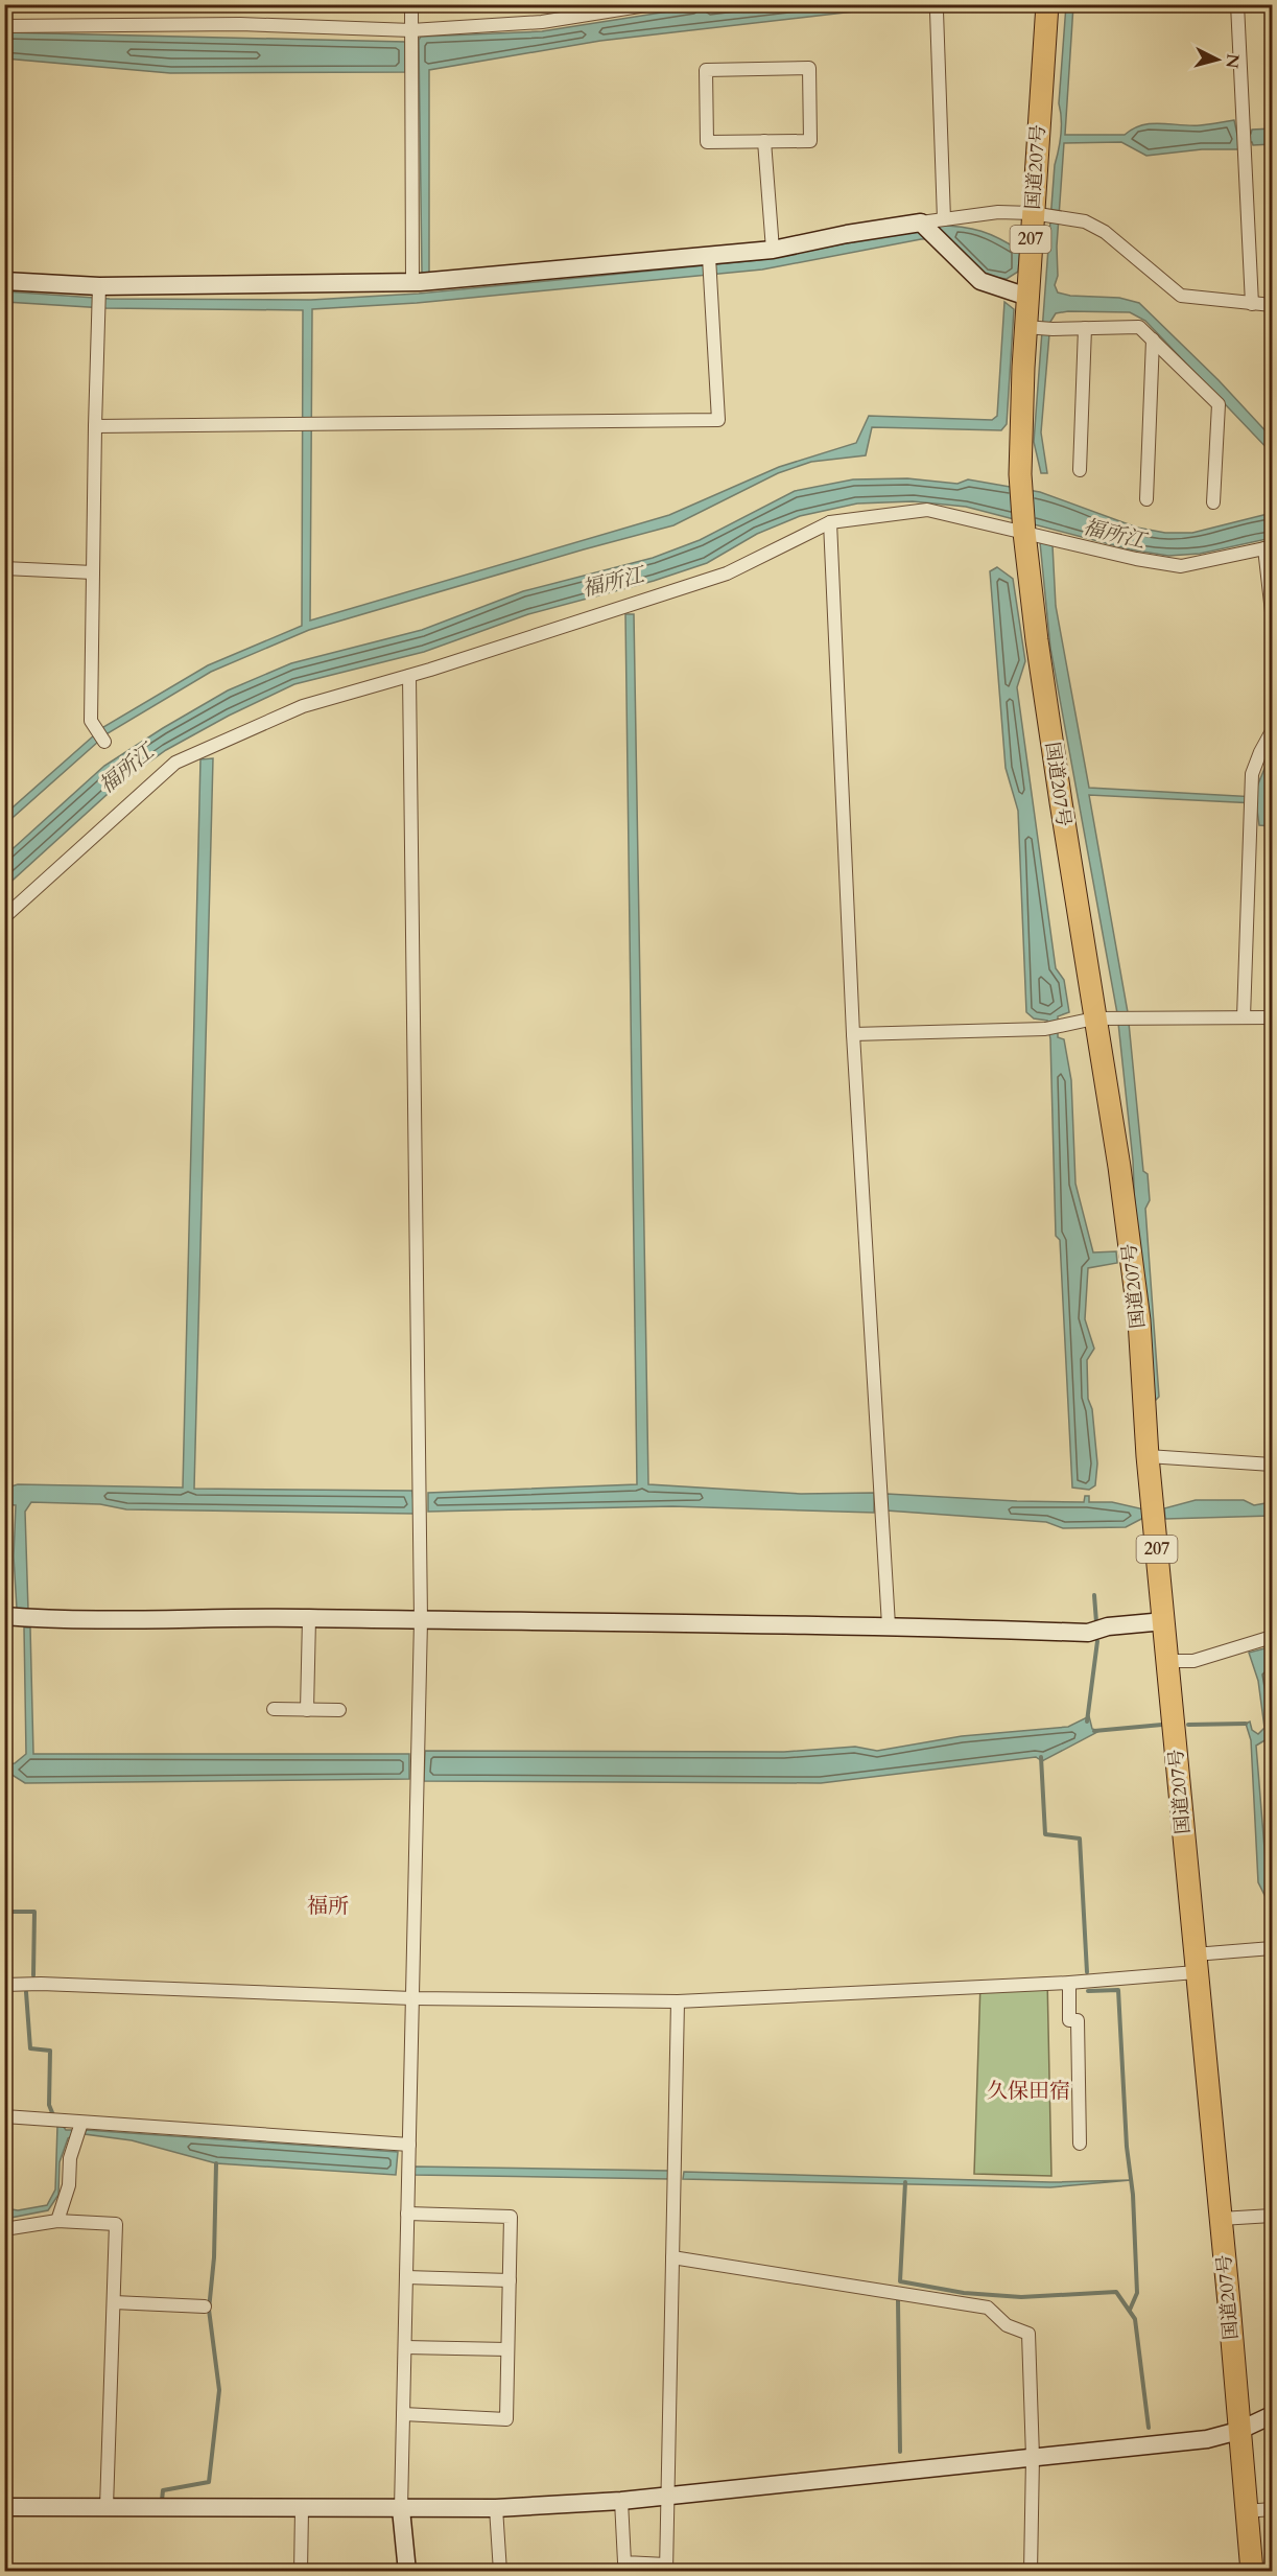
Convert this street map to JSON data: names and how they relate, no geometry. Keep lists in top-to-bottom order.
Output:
{
  "streets": {
    "highway": ["国道207号", "207"]
  },
  "districts": ["福所", "久保田宿"],
  "water": ["福所江"],
  "north": "right"
}
